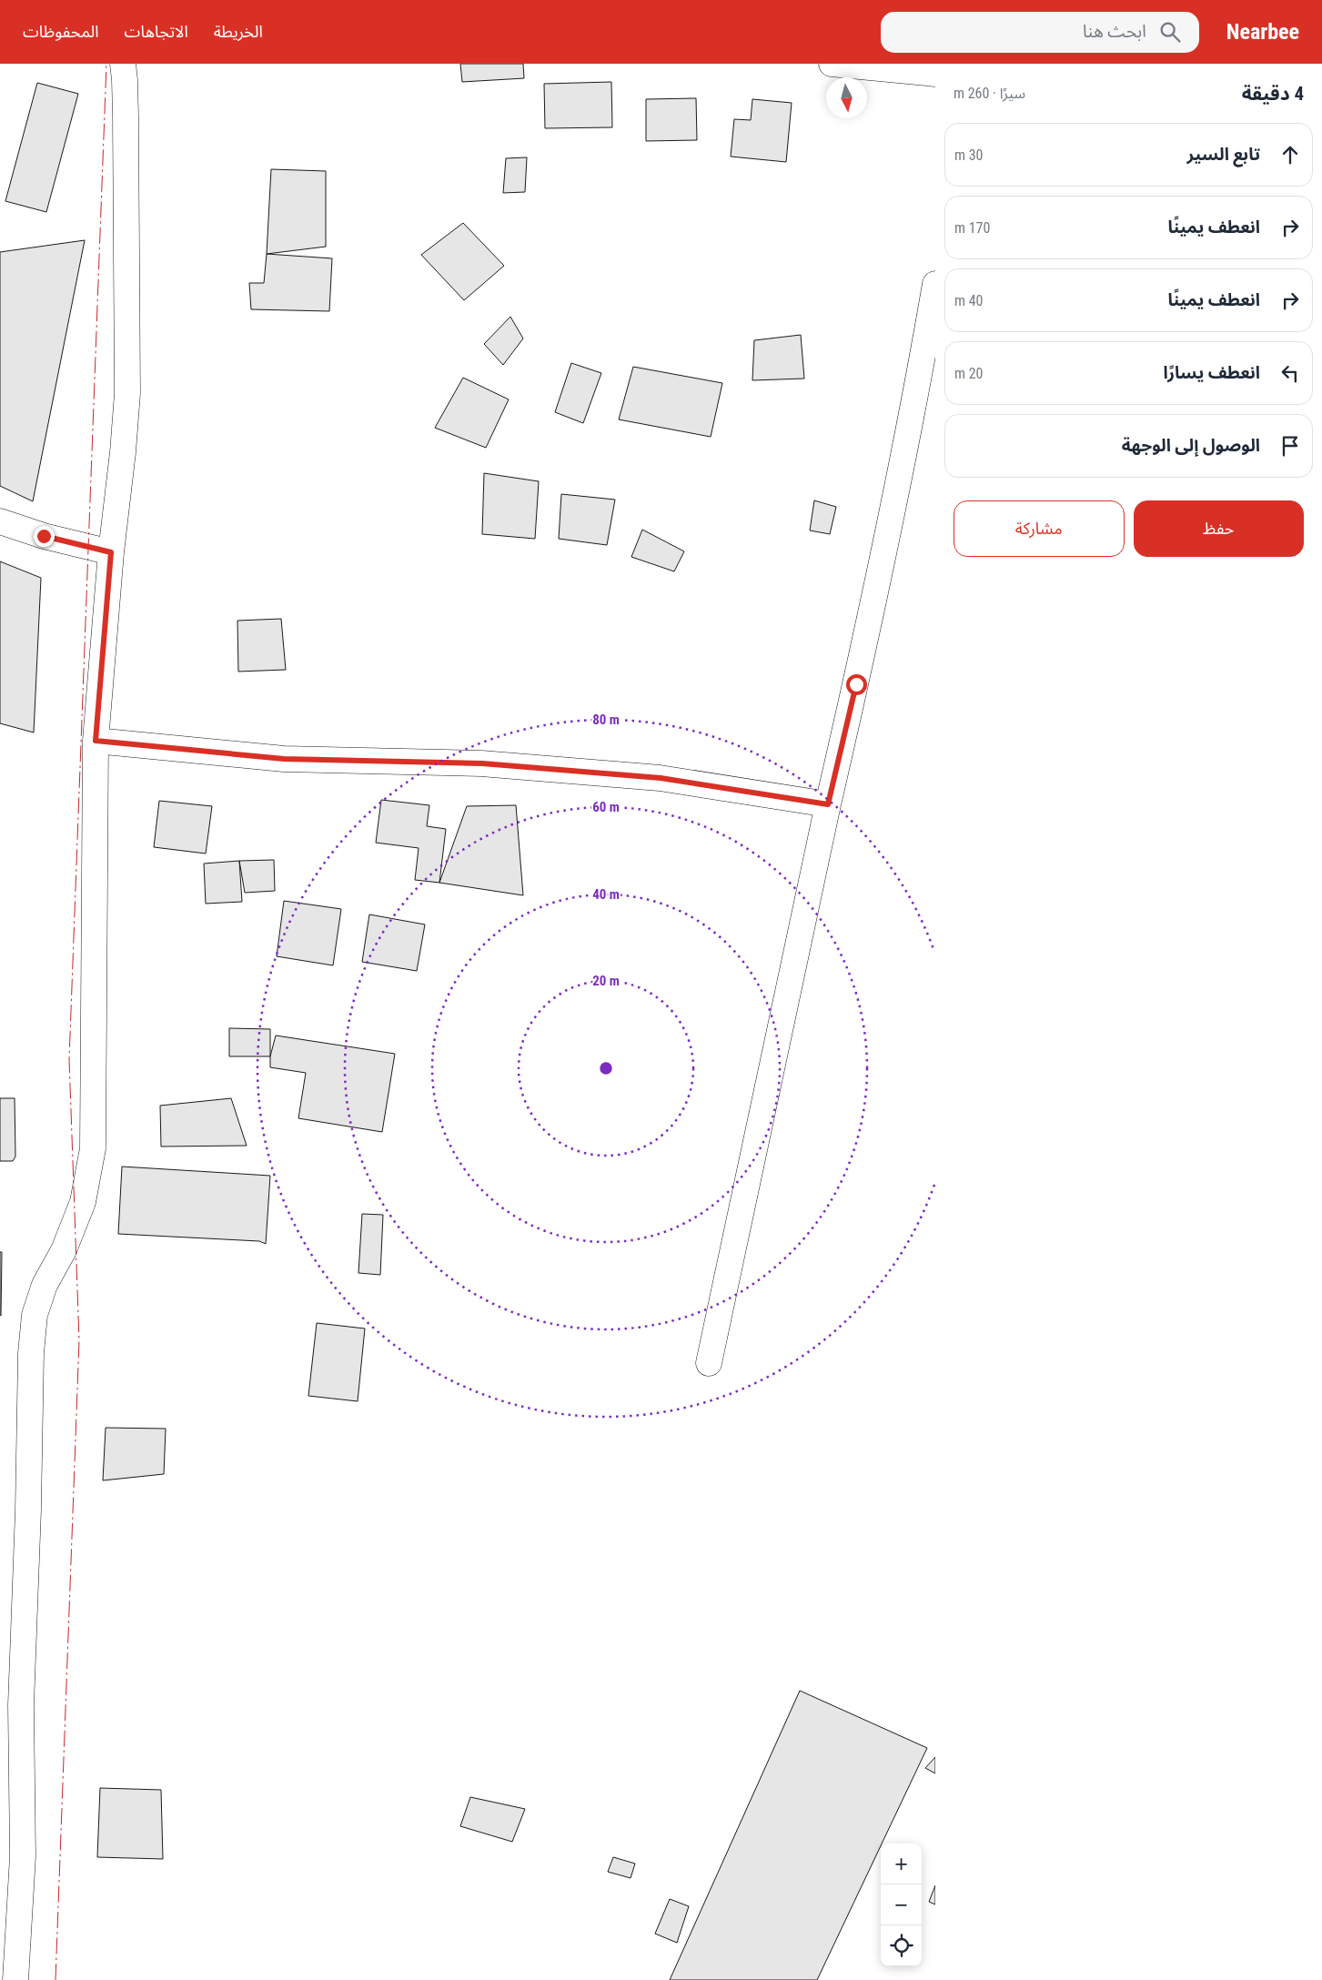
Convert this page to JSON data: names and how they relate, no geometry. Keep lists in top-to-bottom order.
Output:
{
  "north": "bottom",
  "page": {
    "header": "Nearbee",
    "search": "ابحث هنا",
    "nav": ["الخريطة", "الاتجاهات", "المحفوظات"],
    "heading": ["4 دقيقة", "سيرًا · 260 m"],
    "list": [
      ["تابع السير", "30 m"],
      ["انعطف يمينًا", "170 m"],
      ["انعطف يمينًا", "40 m"],
      ["انعطف يسارًا", "20 m"],
      "الوصول إلى الوجهة"
    ],
    "buttons": ["حفظ", "مشاركة"],
    "map_buttons": ["+", "−"]
  },
  "rings": [
    "80 m",
    "60 m",
    "40 m",
    "20 m"
  ]
}
